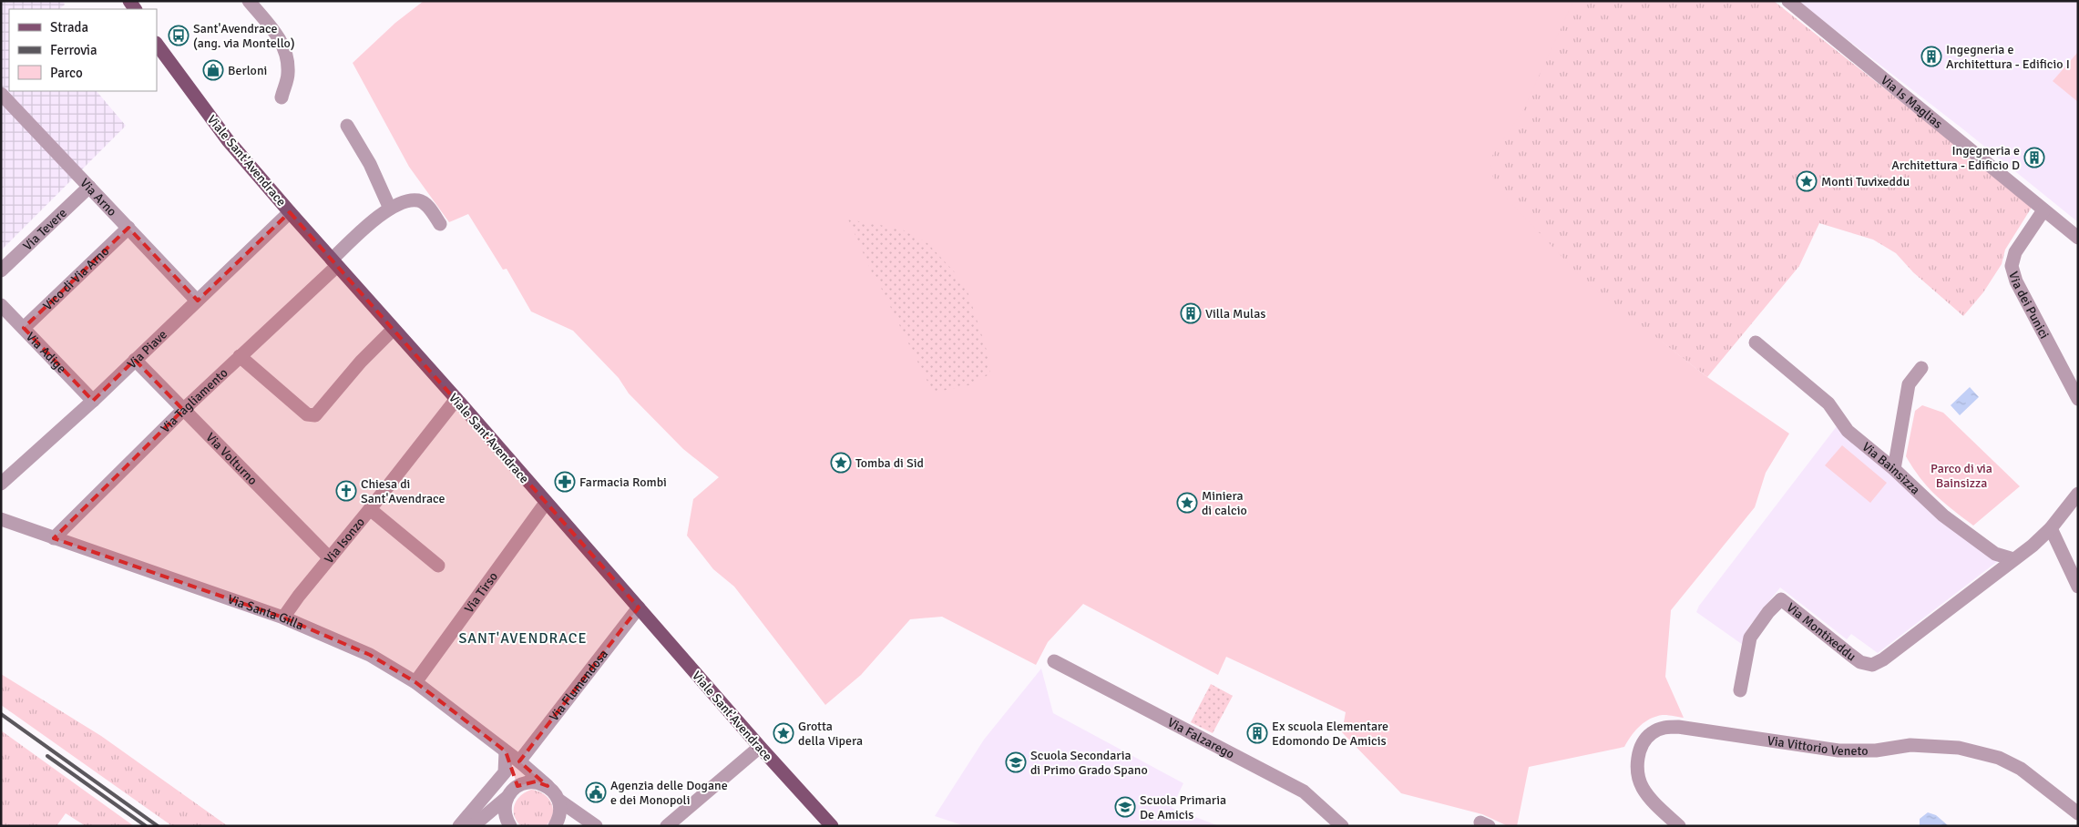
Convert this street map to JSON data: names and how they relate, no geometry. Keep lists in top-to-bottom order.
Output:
{
  "streets": {
    "main road": ["Viale Sant'Avendrace"],
    "street": [
      "Via Is Maglias",
      "Via Arno",
      "Via Tevere",
      "Vico di Via Arno",
      "Via dei Punici",
      "Via Piave",
      "Via Adige",
      "Via Tagliamento",
      "Via Volturno",
      "Via Bainsizza",
      "Via Isonzo",
      "Via Tirso",
      "Via Santa Gilla",
      "Via Montixeddu",
      "Via Flumendosa",
      "Via Falzarego",
      "Via Vittorio Veneto"
    ]
  },
  "crossings": [
    ["Via Is Maglias", "Via dei Punici"],
    ["Viale Sant'Avendrace", "Via Piave"],
    ["Viale Sant'Avendrace", "Via Tagliamento"],
    ["Viale Sant'Avendrace", "Via Isonzo"],
    ["Viale Sant'Avendrace", "Via Tirso"],
    ["Viale Sant'Avendrace", "Via Flumendosa"],
    ["Via Arno", "Via Tevere"],
    ["Via Arno", "Vico di Via Arno"],
    ["Via Arno", "Via Piave"],
    ["Vico di Via Arno", "Via Adige"],
    ["Via Piave", "Via Adige"],
    ["Via Piave", "Via Volturno"],
    ["Via Tagliamento", "Via Volturno"],
    ["Via Tagliamento", "Via Santa Gilla"],
    ["Via Volturno", "Via Isonzo"],
    ["Via Bainsizza", "Via Montixeddu"],
    ["Via Isonzo", "Via Santa Gilla"],
    ["Via Tirso", "Via Santa Gilla"],
    ["Via Santa Gilla", "Via Flumendosa"]
  ],
  "districts": ["SANT'AVENDRACE"],
  "parks": ["Parco di via Bainsizza"],
  "places": {
    "bus stop": ["Sant'Avendrace (ang. via Montello)"],
    "building": [
      "Ingegneria e Architettura - Edificio I",
      "Ingegneria e Architettura - Edificio D",
      "Villa Mulas",
      "Ex scuola Elementare Edomondo De Amicis"
    ],
    "shop": ["Berloni"],
    "place": [
      "Monti Tuvixeddu",
      "Tomba di Sid",
      "Miniera di calcio",
      "Grotta della Vipera"
    ],
    "pharmacy": ["Farmacia Rombi"],
    "church": ["Chiesa di Sant'Avendrace"],
    "school or university": ["Scuola Secondaria di Primo Grado Spano", "Scuola Primaria De Amicis"],
    "public building": ["Agenzia delle Dogane e dei Monopoli"]
  },
  "legend": ["Strada", "Ferrovia", "Parco"]
}
